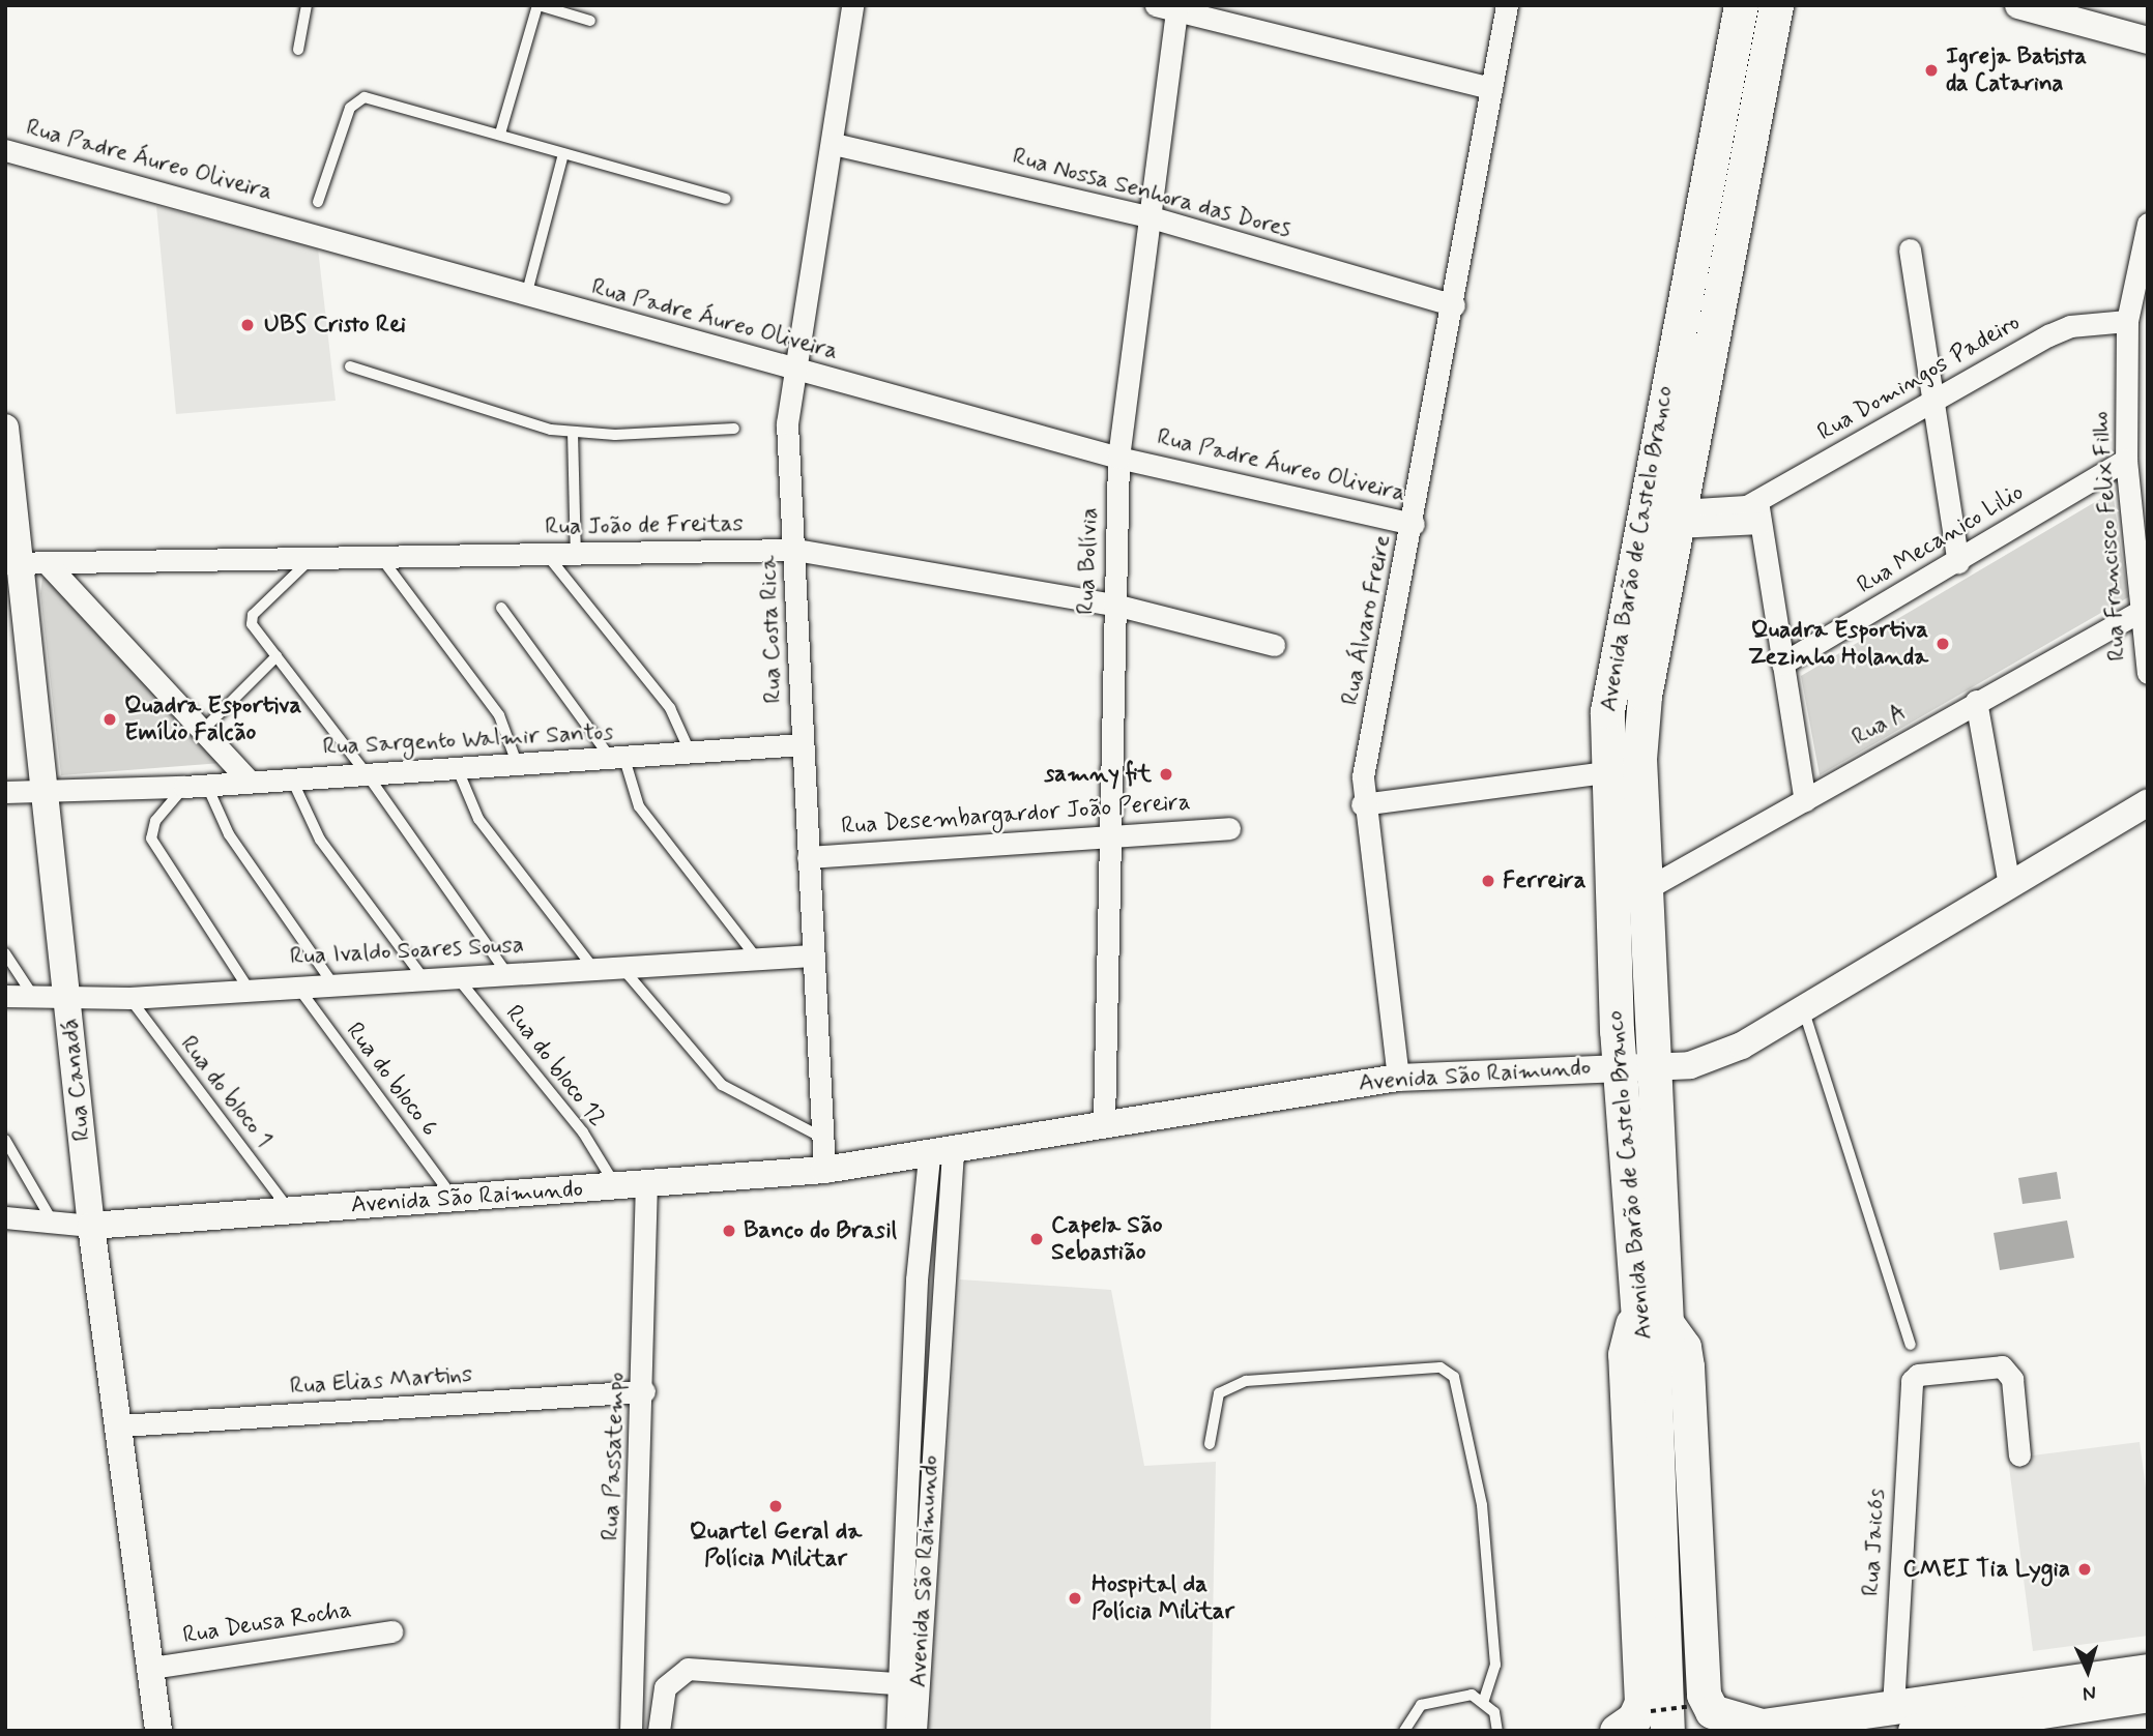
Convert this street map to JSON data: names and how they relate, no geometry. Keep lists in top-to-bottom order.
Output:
{
  "streets": {
    "main road": ["Avenida Barão de Castelo Branco"],
    "street": [
      "Rua Padre Áureo Oliveira",
      "Rua Nossa Senhora das Dores",
      "Rua Domingos Padeiro",
      "Rua João de Freitas",
      "Rua Francisco Felix Filho",
      "Rua Mecanico Lilio",
      "Rua Bolívia",
      "Rua Álvaro Freire",
      "Rua Costa Rica",
      "Rua A",
      "Rua Sargento Walmir Santos",
      "Rua Desembargardor João Pereira",
      "Rua Ivaldo Soares Sousa",
      "Avenida São Raimundo",
      "Rua Canadá",
      "Rua Elias Martins",
      "Rua Passatempo",
      "Rua Jaicós",
      "Rua Deusa Rocha"
    ],
    "lane": ["Rua do bloco 12", "Rua do bloco 6", "Rua do bloco 1"]
  },
  "crossings": [
    ["Rua Padre Áureo Oliveira", "Rua Bolívia"],
    ["Rua Padre Áureo Oliveira", "Rua Álvaro Freire"],
    ["Rua Padre Áureo Oliveira", "Rua Costa Rica"],
    ["Rua Nossa Senhora das Dores", "Rua Bolívia"],
    ["Rua Nossa Senhora das Dores", "Rua Álvaro Freire"],
    ["Rua Nossa Senhora das Dores", "Rua Costa Rica"],
    ["Rua Domingos Padeiro", "Rua Francisco Felix Filho"],
    ["Rua João de Freitas", "Rua Bolívia"],
    ["Rua João de Freitas", "Rua Costa Rica"],
    ["Rua João de Freitas", "Rua Canadá"],
    ["Rua Francisco Felix Filho", "Rua Mecanico Lilio"],
    ["Rua Francisco Felix Filho", "Rua A"],
    ["Avenida Barão de Castelo Branco", "Rua A"],
    ["Avenida Barão de Castelo Branco", "Avenida São Raimundo"],
    ["Rua Bolívia", "Rua Desembargardor João Pereira"],
    ["Rua Bolívia", "Avenida São Raimundo"],
    ["Rua Álvaro Freire", "Avenida São Raimundo"],
    ["Rua Costa Rica", "Rua Sargento Walmir Santos"],
    ["Rua Costa Rica", "Rua Desembargardor João Pereira"],
    ["Rua Costa Rica", "Rua Ivaldo Soares Sousa"],
    ["Rua Costa Rica", "Avenida São Raimundo"],
    ["Rua Sargento Walmir Santos", "Rua Canadá"],
    ["Rua Ivaldo Soares Sousa", "Rua do bloco 12"],
    ["Rua Ivaldo Soares Sousa", "Rua Canadá"],
    ["Rua Ivaldo Soares Sousa", "Rua do bloco 6"],
    ["Rua Ivaldo Soares Sousa", "Rua do bloco 1"],
    ["Rua do bloco 12", "Avenida São Raimundo"],
    ["Avenida São Raimundo", "Rua Canadá"],
    ["Avenida São Raimundo", "Rua do bloco 6"],
    ["Avenida São Raimundo", "Rua do bloco 1"],
    ["Avenida São Raimundo", "Rua Passatempo"],
    ["Rua Canadá", "Rua Elias Martins"],
    ["Rua Canadá", "Rua Deusa Rocha"],
    ["Rua Elias Martins", "Rua Passatempo"]
  ],
  "places": [
    "Igreja Batista da Catarina",
    "UBS Cristo Rei",
    "Quadra Esportiva Zezinho Holanda",
    "Quadra Esportiva Emílio Falcão",
    "samny fit",
    "Ferreira",
    "Banco do Brasil",
    "Capela São Sebastião",
    "Quartel Geral da Polícia Militar",
    "CMEI Tia Lygia",
    "Hospital da Polícia Militar"
  ],
  "north": "bottom"
}
